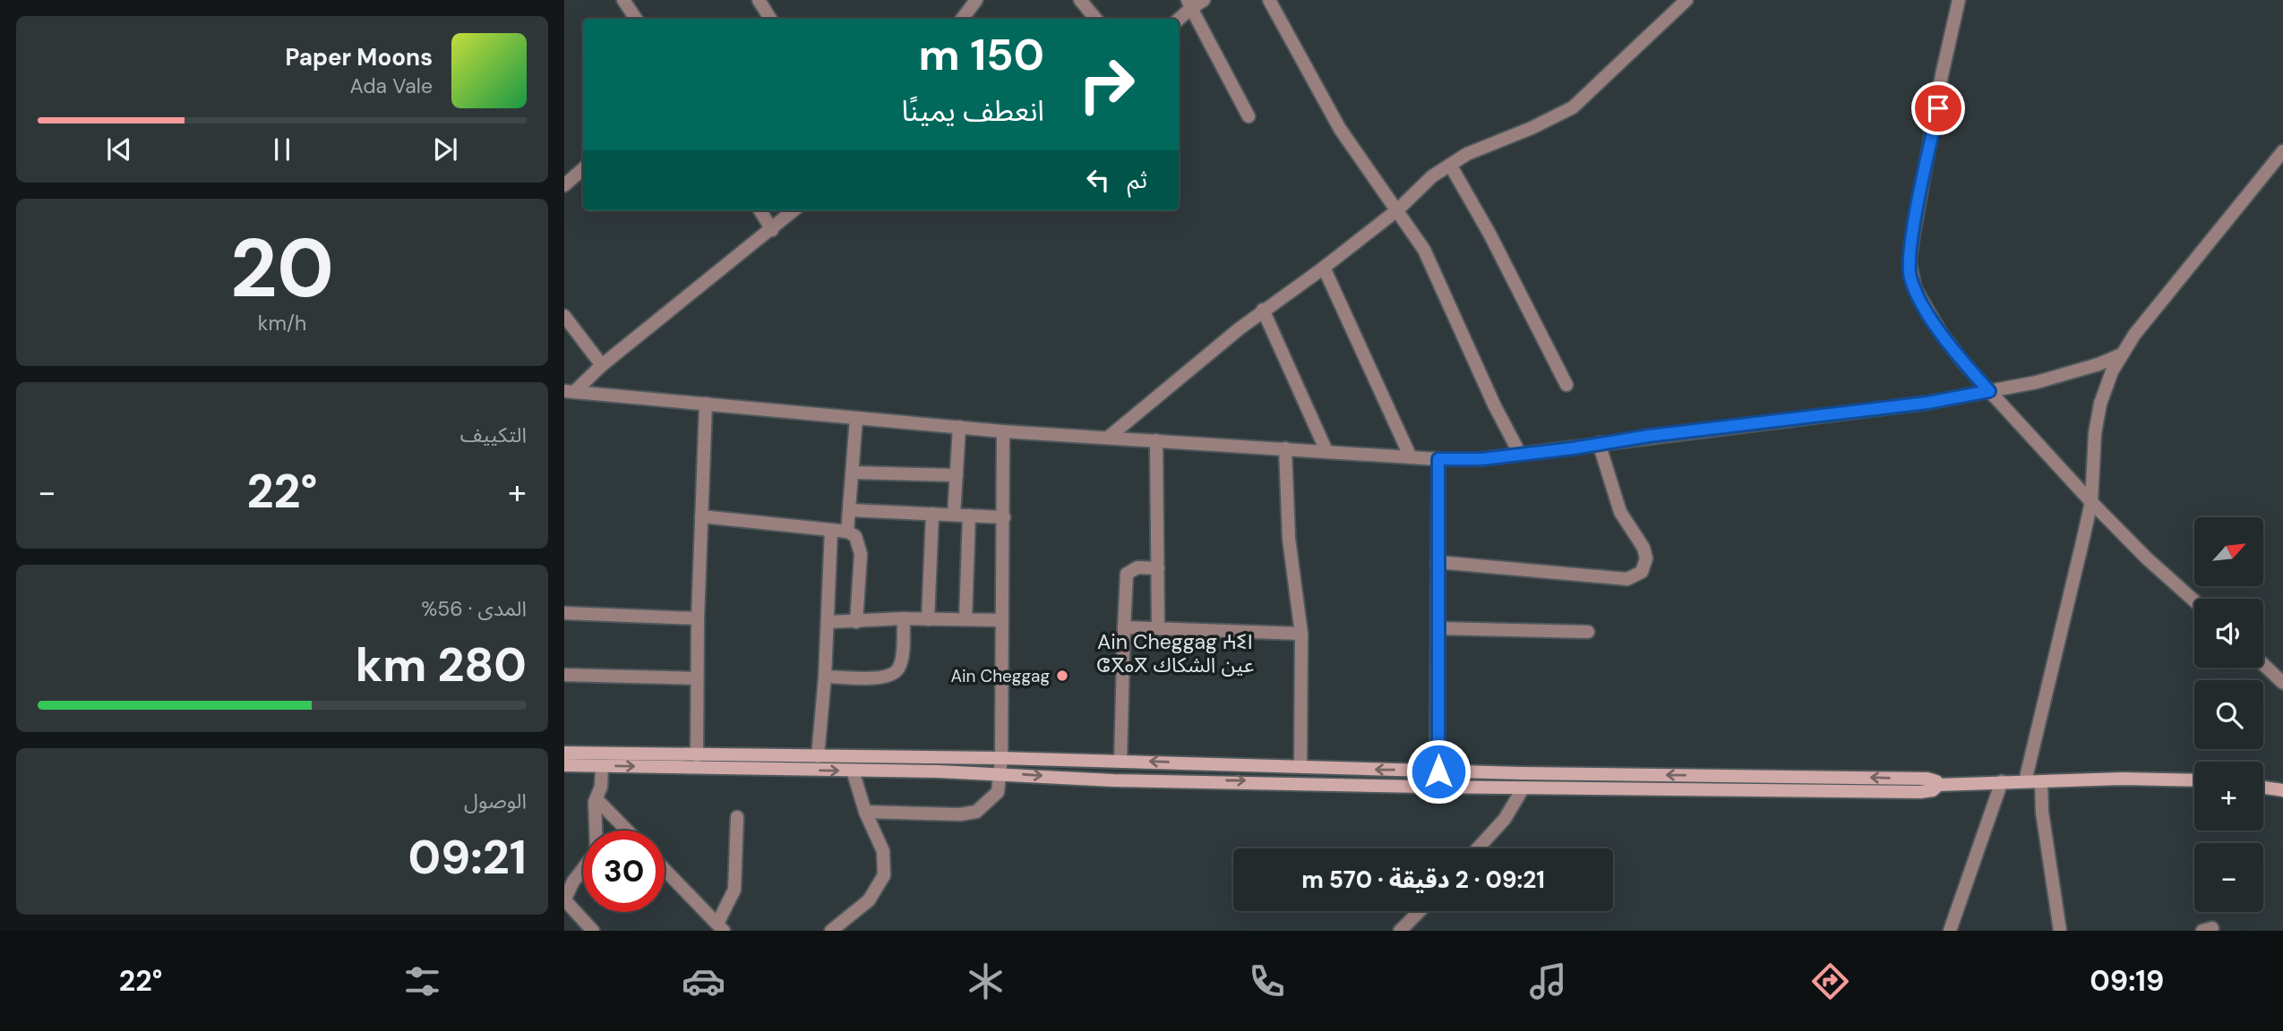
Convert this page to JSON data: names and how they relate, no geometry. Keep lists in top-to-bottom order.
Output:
{
  "districts": ["Ain Cheggag ⵄⵉⵏ ⵛⴳⴰⴳ عين الشكاك"],
  "places": ["Ain Cheggag"],
  "north": "top right",
  "page": {
    "turn": ["150 m", "انعطف يمينًا"],
    "song": ["Paper Moons", "Ada Vale"],
    "then": "ثم",
    "tile": [
      ["20", "km/h"],
      "التكييف",
      ["المدى · 56%", "280 km"],
      ["الوصول", "09:21"]
    ],
    "heat": ["−", "22°", "+"],
    "map_buttons": ["+", "−"],
    "limit": "30",
    "trip": "09:21 · 2 دقيقة · 570 m",
    "tabs": ["09:19", "22°"]
  }
}
